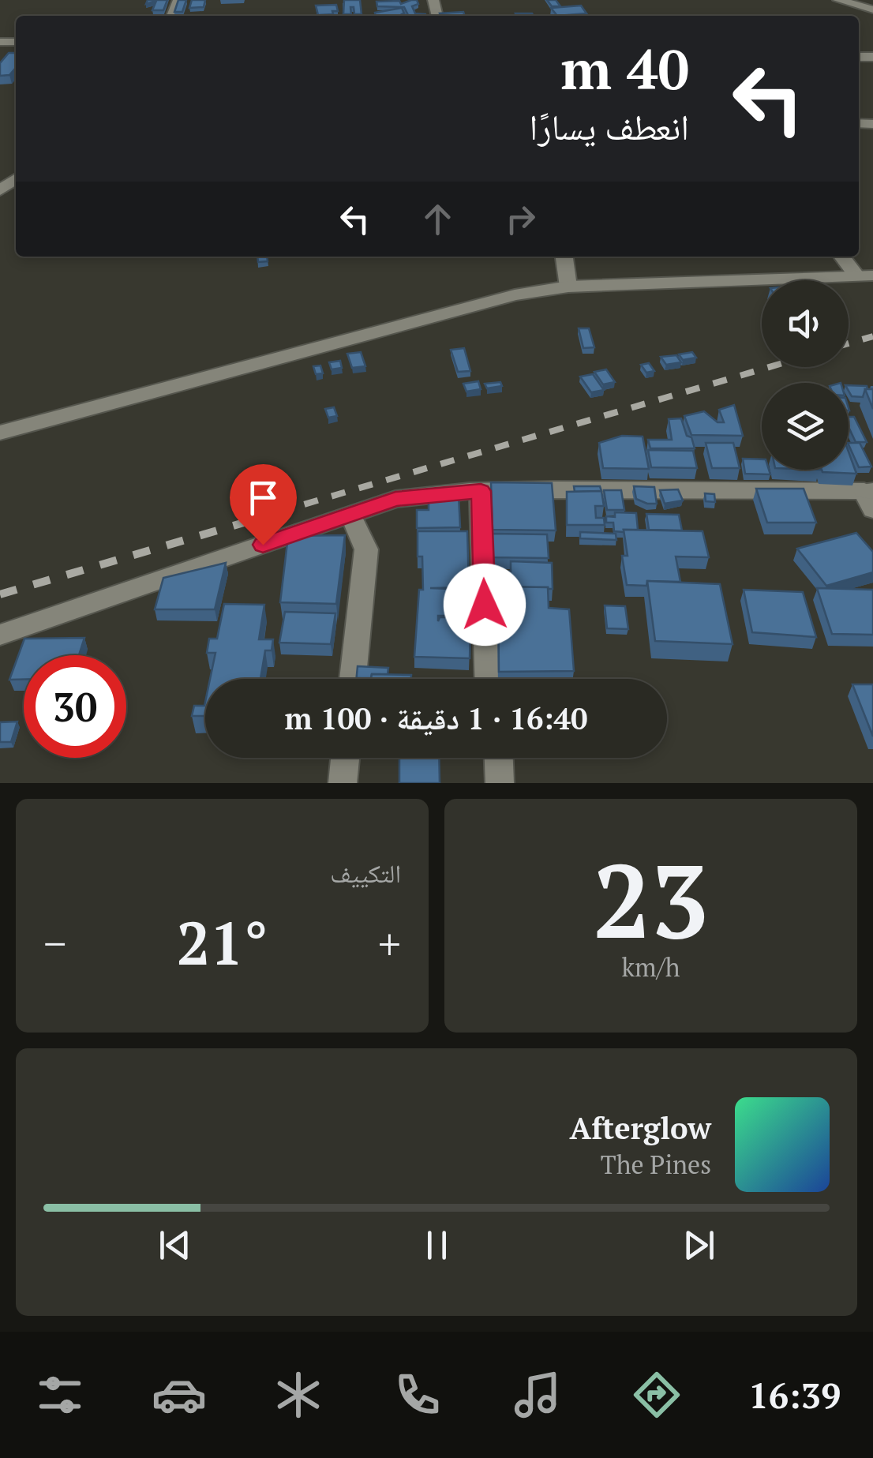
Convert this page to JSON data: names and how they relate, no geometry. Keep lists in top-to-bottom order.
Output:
{
  "page": {
    "turn": ["40 m", "انعطف يسارًا"],
    "limit": "30",
    "trip": "16:40 · 1 دقيقة · 100 m",
    "tile": [
      ["23", "km/h"],
      "التكييف"
    ],
    "heat": ["−", "21°", "+"],
    "song": ["Afterglow", "The Pines"],
    "tabs": "16:39"
  }
}
